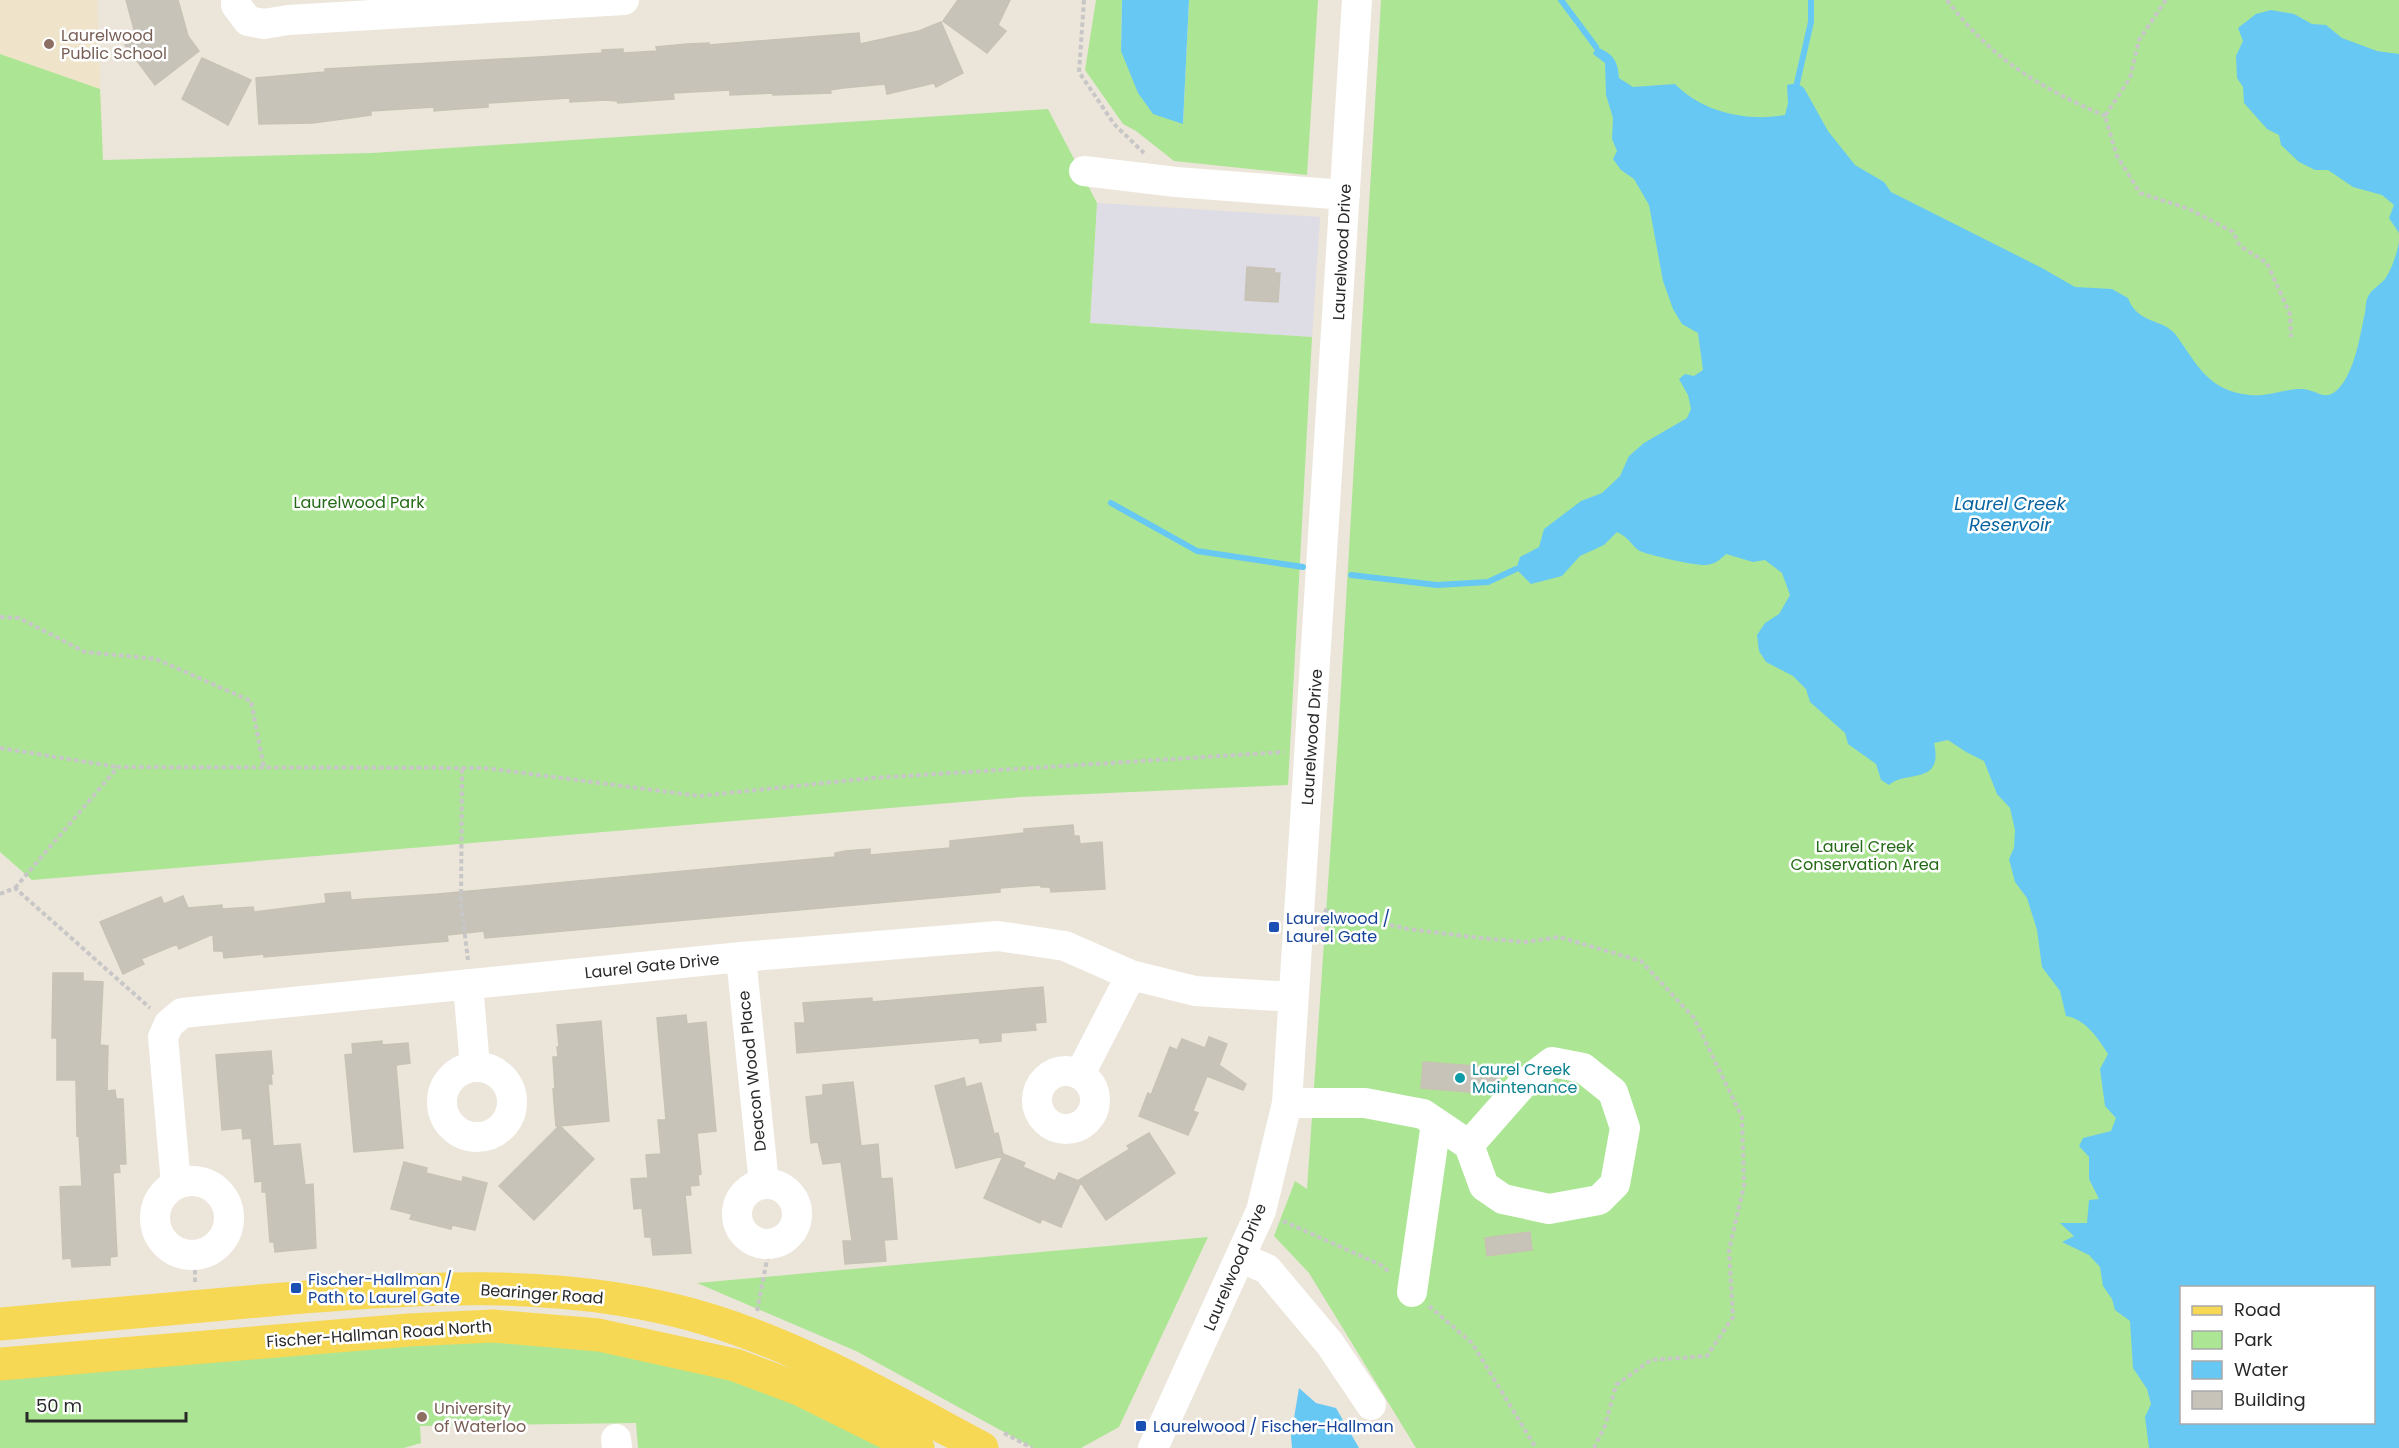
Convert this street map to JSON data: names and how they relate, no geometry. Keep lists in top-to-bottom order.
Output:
{
  "streets": {
    "main road": ["Bearinger Road", "Fischer-Hallman Road North"],
    "street": ["Laurelwood Drive", "Laurel Gate Drive", "Deacon Wood Place"]
  },
  "crossings": [
    ["Laurelwood Drive", "Laurel Gate Drive"],
    ["Laurel Gate Drive", "Deacon Wood Place"]
  ],
  "water": ["Laurel Creek Reservoir"],
  "parks": ["Laurelwood Park", "Laurel Creek Conservation Area"],
  "places": {
    "other": ["Laurelwood Public School", "Laurel Creek Maintenance", "University of Waterloo"],
    "transit": ["Laurelwood / Laurel Gate", "Fischer-Hallman / Path to Laurel Gate", "Laurelwood / Fischer-Hallman"]
  },
  "legend": [
    "Road",
    "Park",
    "Water",
    "Building"
  ],
  "scale_bar": "50 m"
}
